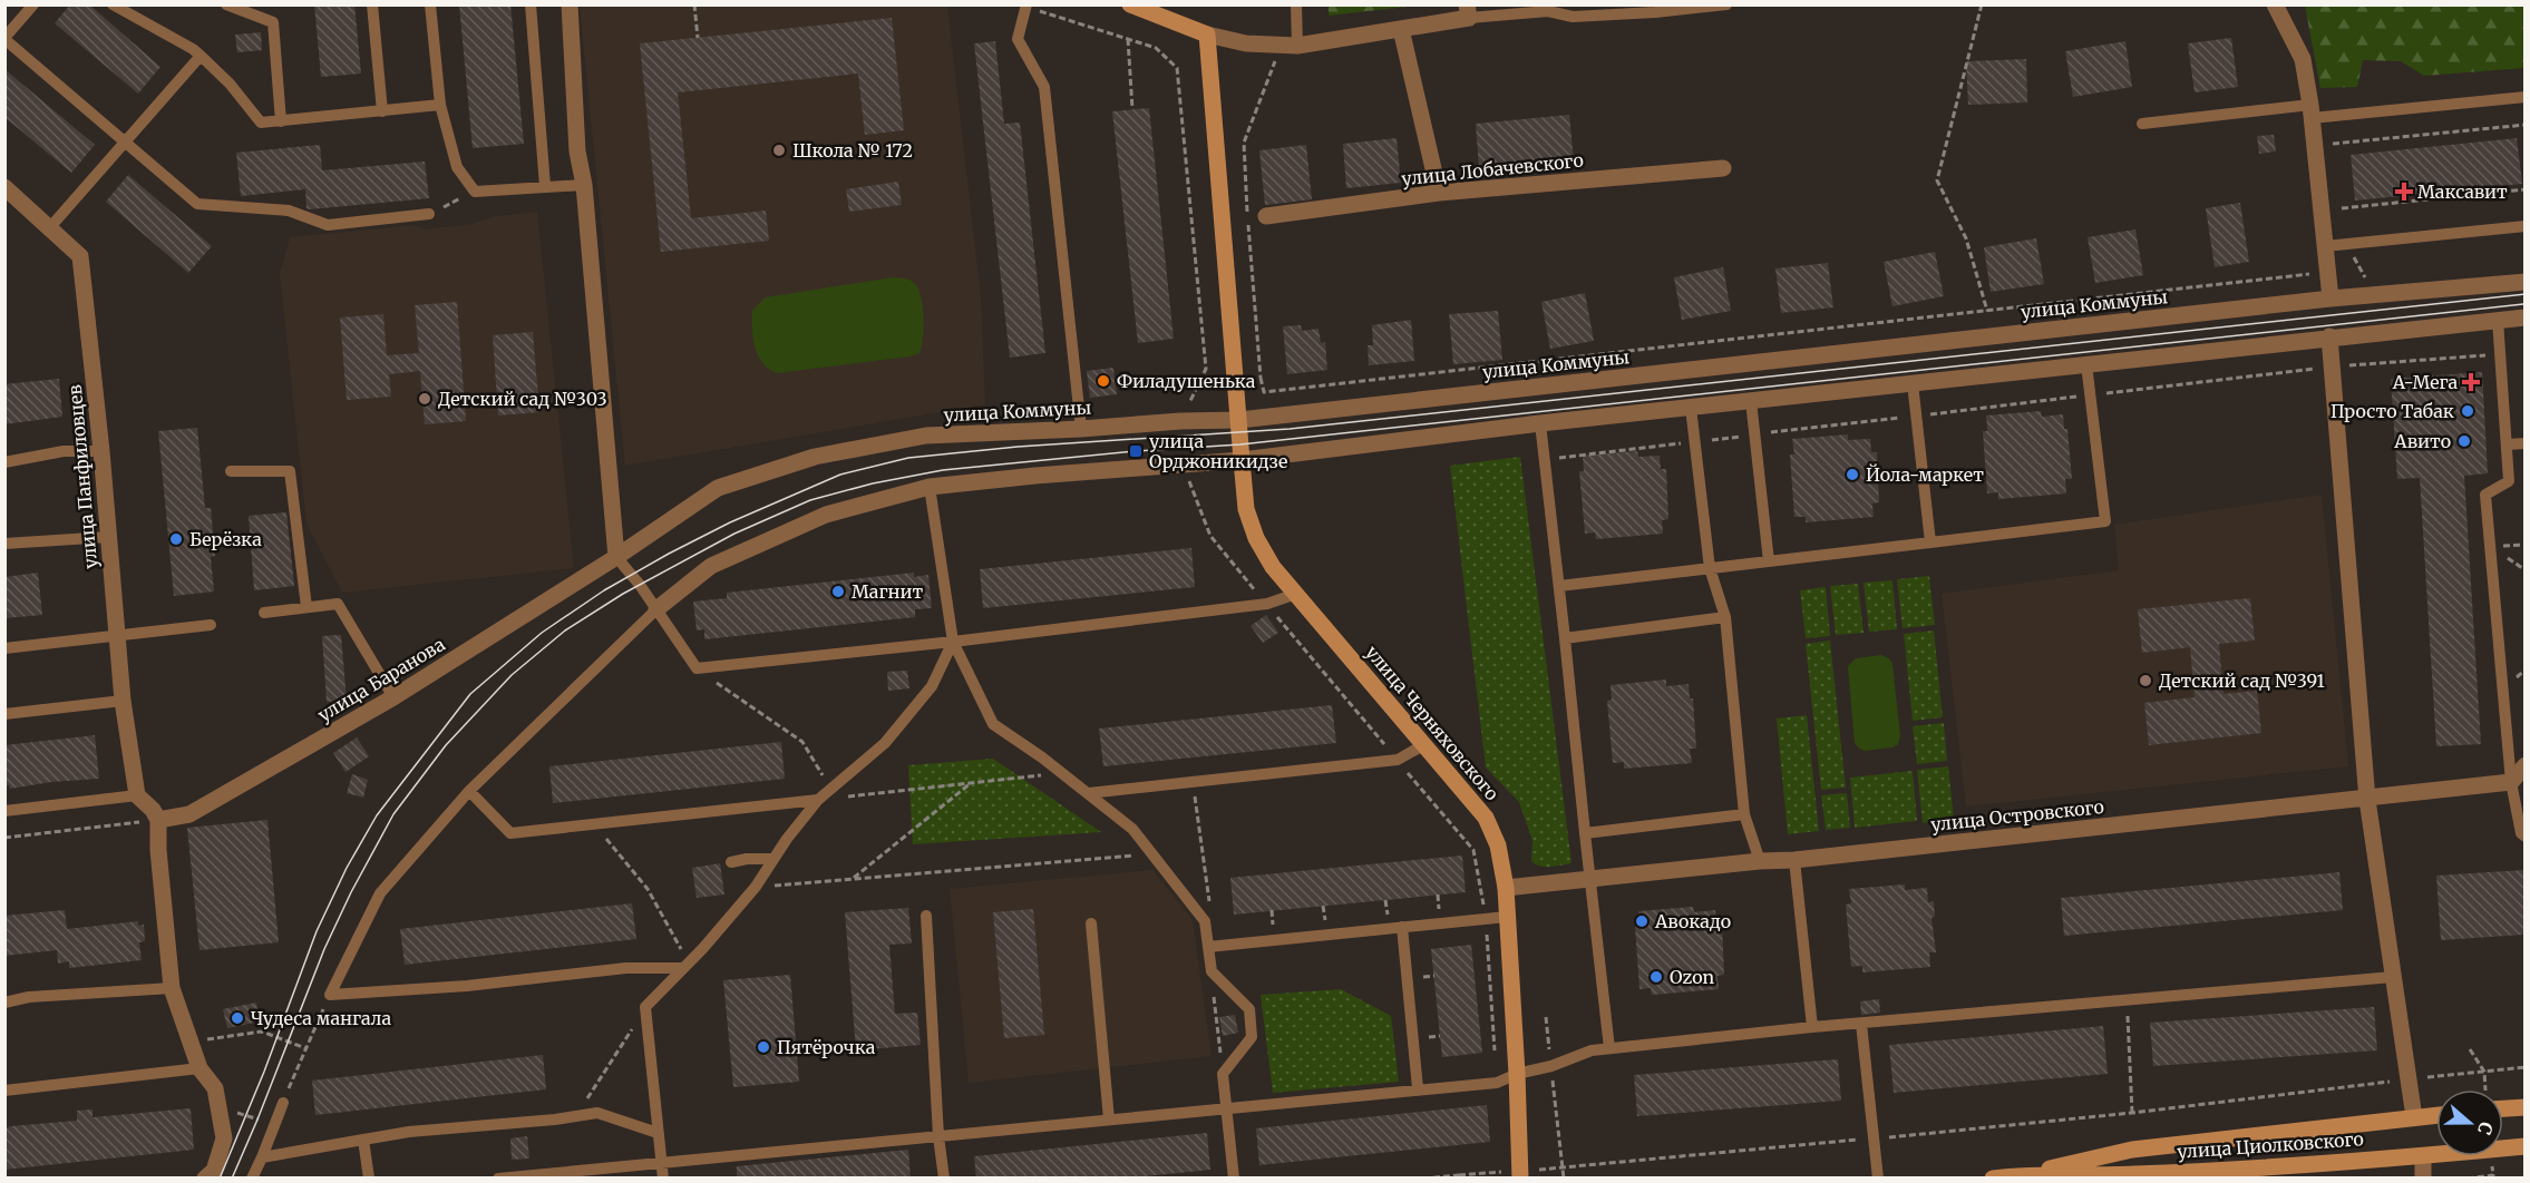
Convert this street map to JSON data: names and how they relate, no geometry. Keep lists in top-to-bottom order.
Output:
{
  "streets": {
    "street": [
      "улица Лобачевского",
      "улица Коммуны",
      "улица Панфиловцев",
      "улица Баранова",
      "улица Черняховского",
      "улица Островского",
      "улица Циолковского"
    ]
  },
  "crossings": [
    ["улица Коммуны", "улица Баранова"],
    ["улица Черняховского", "улица Островского"]
  ],
  "places": {
    "other": [
      "Школа № 172",
      "Филадушенька",
      "Детский сад №303",
      "Просто Табак",
      "Авито",
      "Йола-маркет",
      "Берёзка",
      "Магнит",
      "Детский сад №391",
      "Авокадо",
      "Ozon",
      "Чудеса мангала",
      "Пятёрочка"
    ],
    "health": ["Максавит", "А-Мега"],
    "transit": ["улица Орджоникидзе"]
  },
  "north": "right"
}
